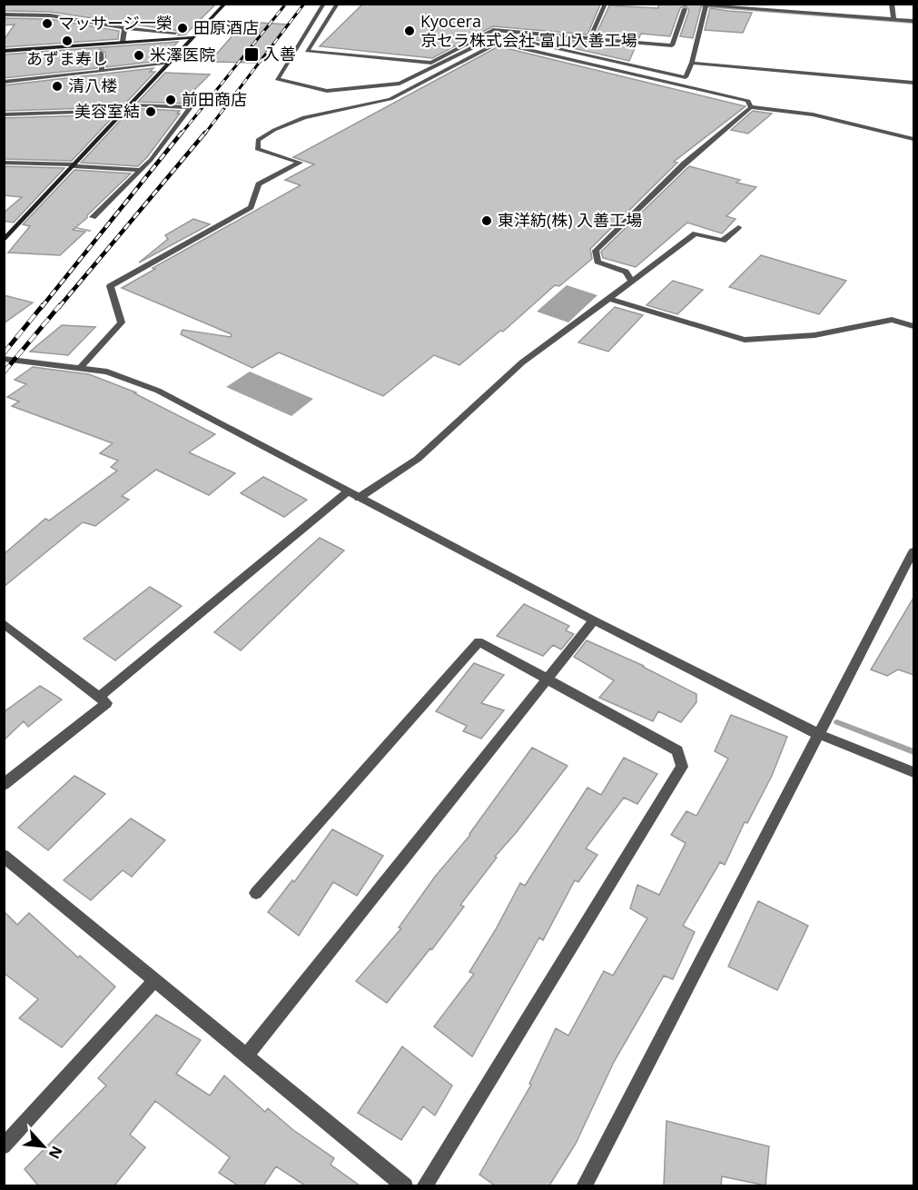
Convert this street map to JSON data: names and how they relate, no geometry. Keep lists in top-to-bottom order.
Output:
{
  "places": {
    "other": [
      "マッサージ一榮",
      "田原酒店",
      "Kyocera 京セラ株式会社 富山入善工場",
      "あずま寿し",
      "米澤医院",
      "清八楼",
      "前田商店",
      "美容室結",
      "東洋紡(株) 入善工場"
    ],
    "transit": ["入善"]
  },
  "north": "bottom right"
}
